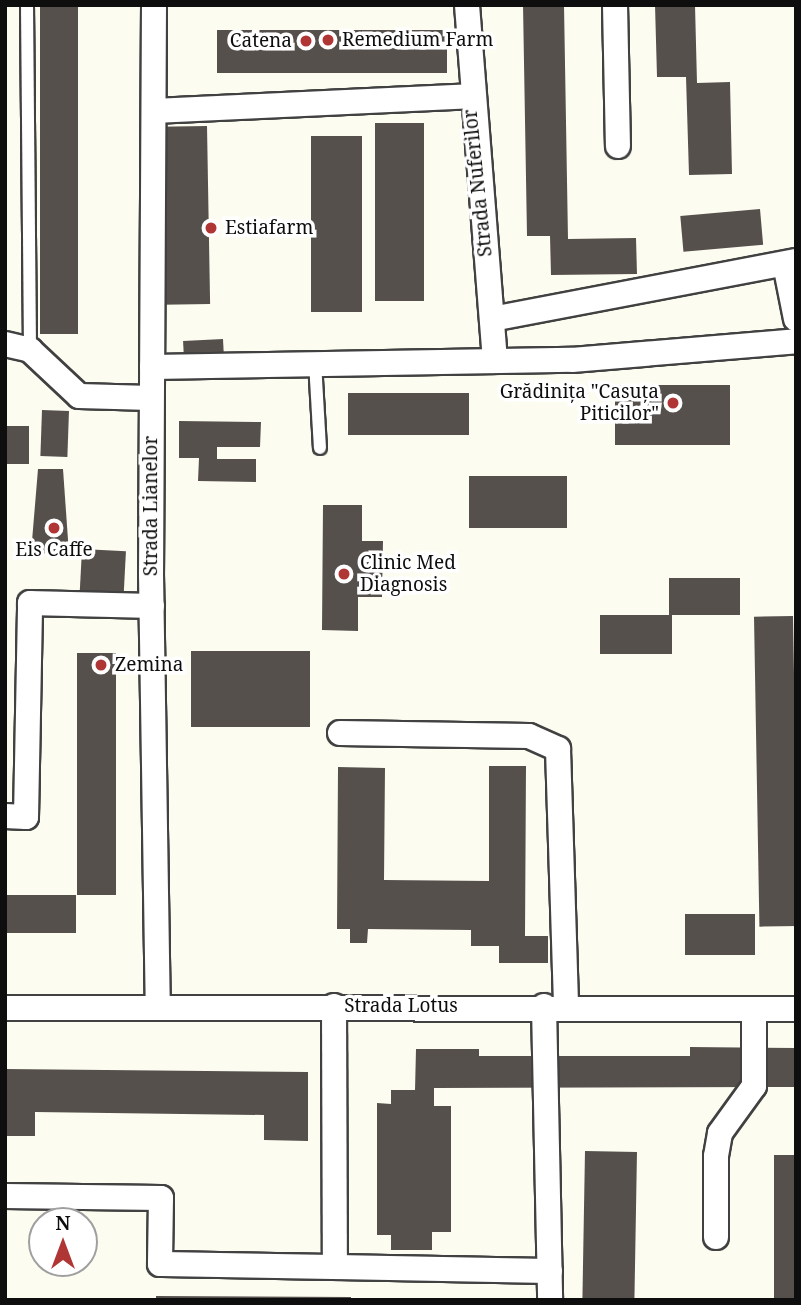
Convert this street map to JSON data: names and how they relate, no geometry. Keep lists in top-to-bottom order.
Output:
{
  "streets": {
    "street": ["Strada Nuferilor", "Strada Lianelor", "Strada Lotus"]
  },
  "crossings": [
    ["Strada Lianelor", "Strada Lotus"]
  ],
  "places": [
    "Remedium Farm",
    "Catena",
    "Estiafarm",
    "Grădinița \"Casuța Piticilor\"",
    "Eis Caffe",
    "Clinic Med Diagnosis",
    "Zemina"
  ],
  "north": "top"
}
